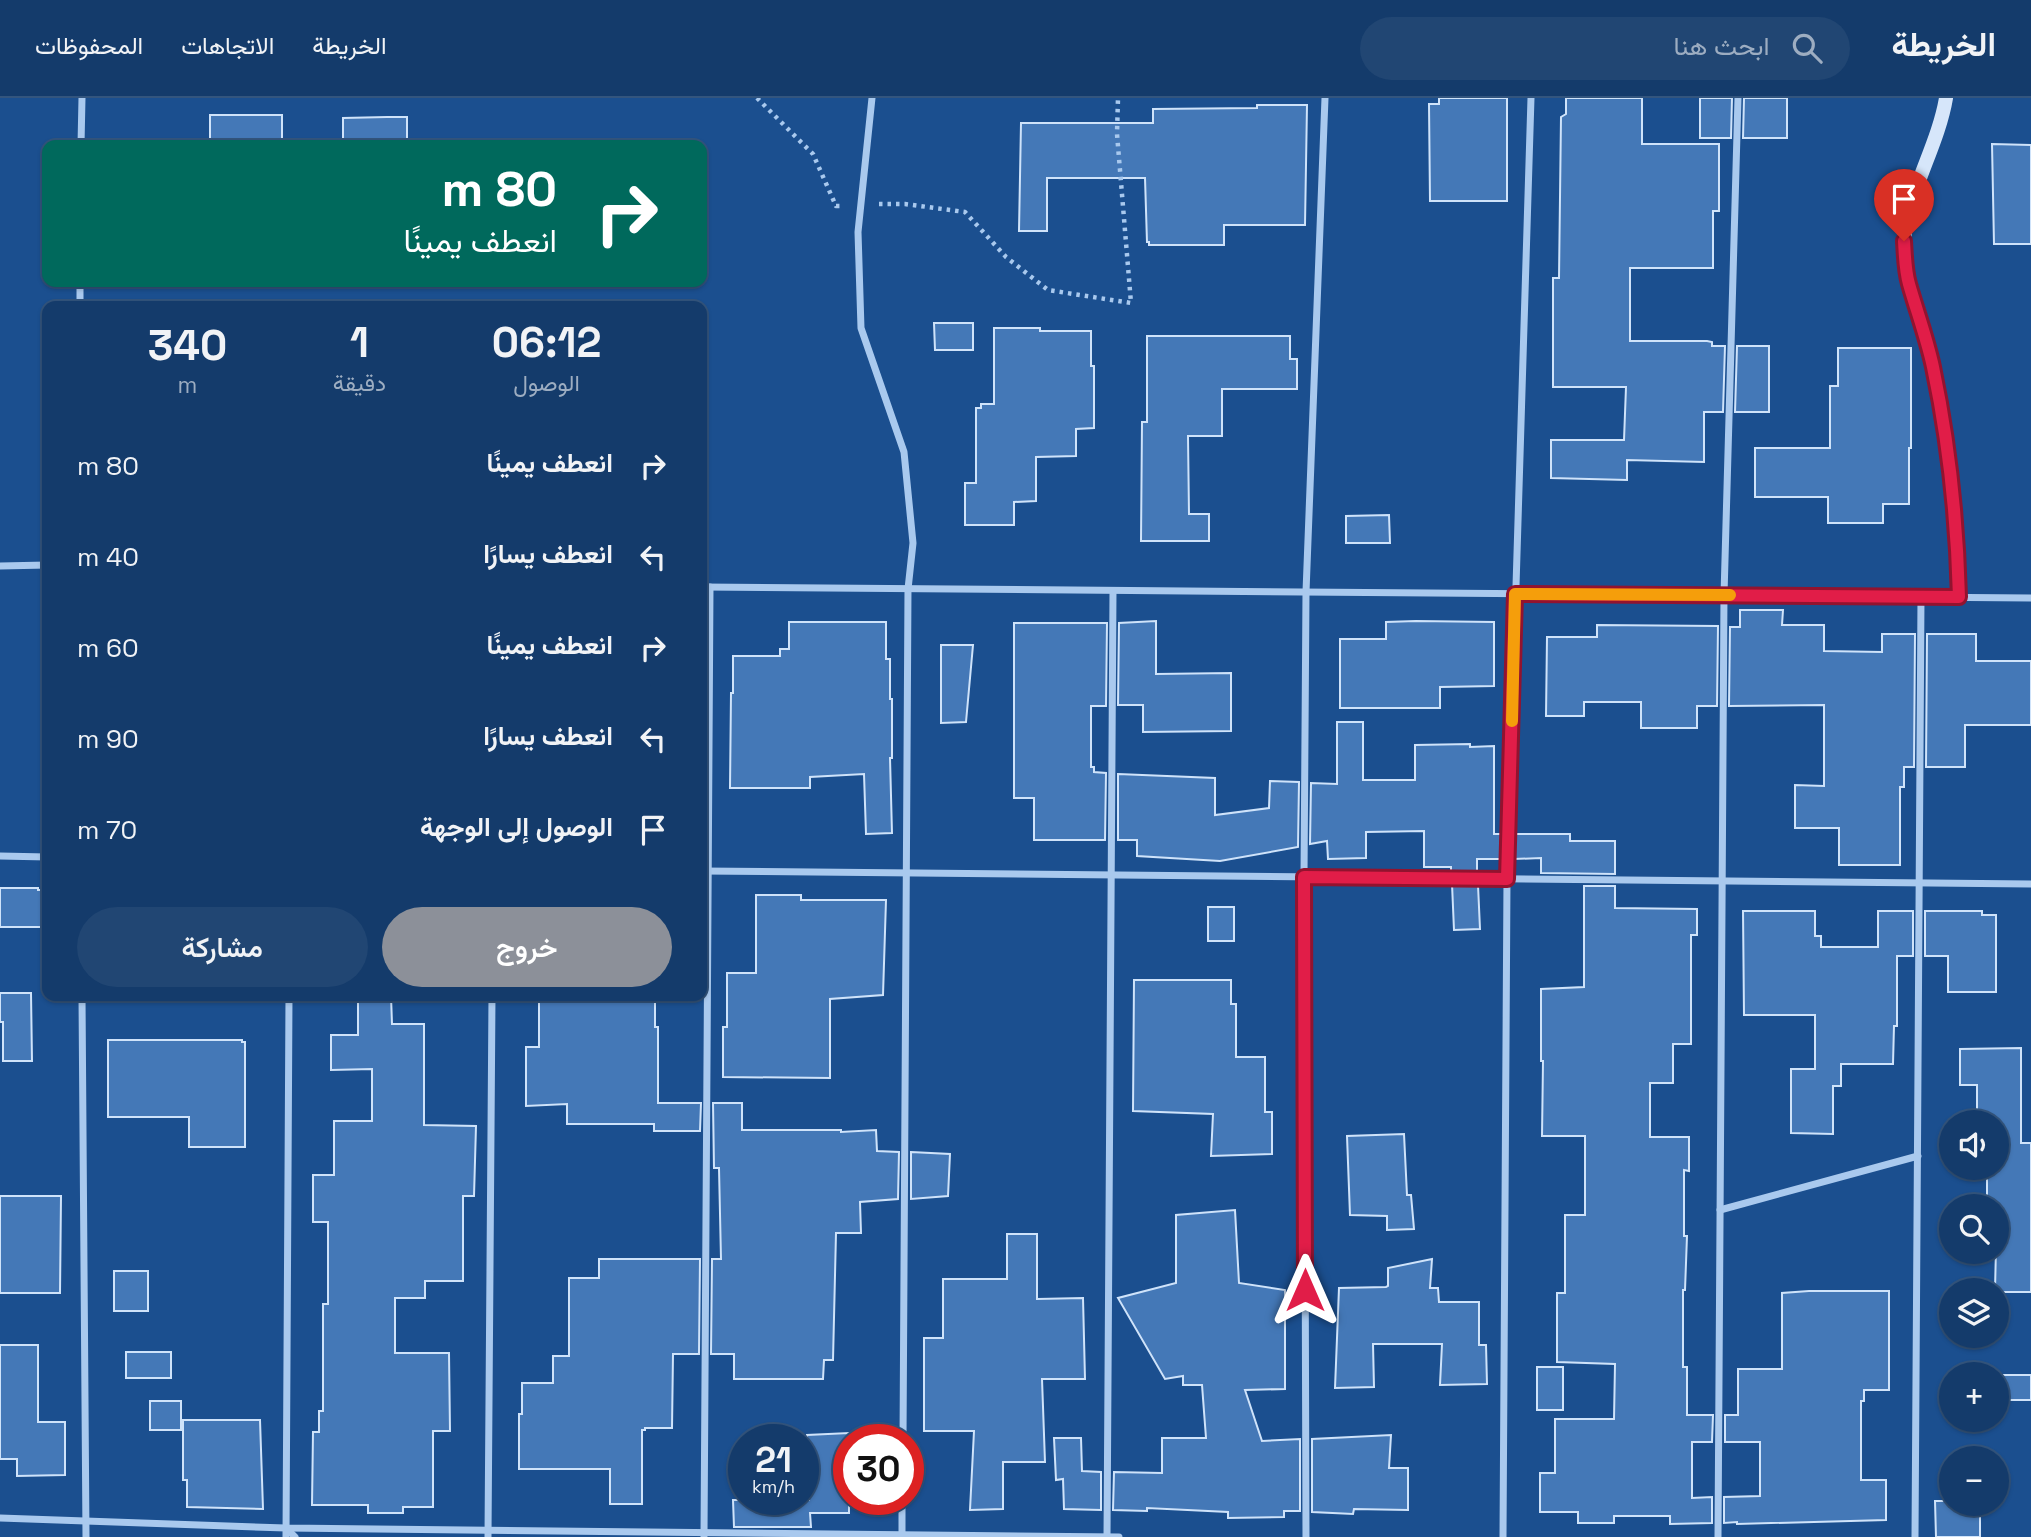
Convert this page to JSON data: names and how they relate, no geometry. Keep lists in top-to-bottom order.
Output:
{
  "page": {
    "header": "الخريطة",
    "search": "ابحث هنا",
    "nav": ["الخريطة", "الاتجاهات", "المحفوظات"],
    "turn": ["80 m", "انعطف يمينًا"],
    "eta": [
      "06:12",
      "الوصول",
      "1",
      "دقيقة",
      "340",
      "m"
    ],
    "list": [
      {
        "name": "انعطف يمينًا",
        "value": "80 m"
      },
      {
        "name": "انعطف يسارًا",
        "value": "40 m"
      },
      {
        "name": "انعطف يمينًا",
        "value": "60 m"
      },
      {
        "name": "انعطف يسارًا",
        "value": "90 m"
      },
      {
        "name": "الوصول إلى الوجهة",
        "value": "70 m"
      }
    ],
    "buttons": ["خروج", "مشاركة"],
    "map_buttons": ["+", "−"],
    "speed": "21 km/h",
    "limit": "30"
  }
}
